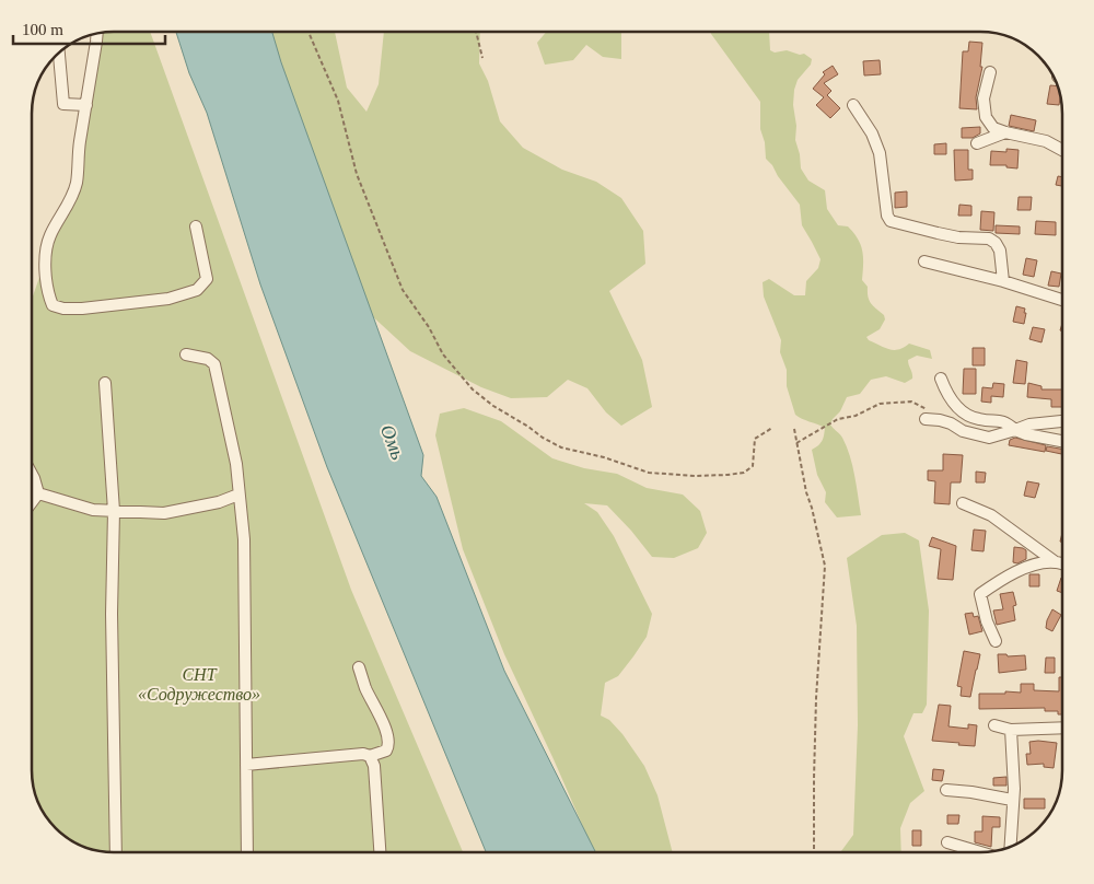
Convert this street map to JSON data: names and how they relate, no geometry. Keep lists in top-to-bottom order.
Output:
{
  "water": ["Омь"],
  "parks": ["СНТ «Содружество»"],
  "scale_bar": "100 m"
}
